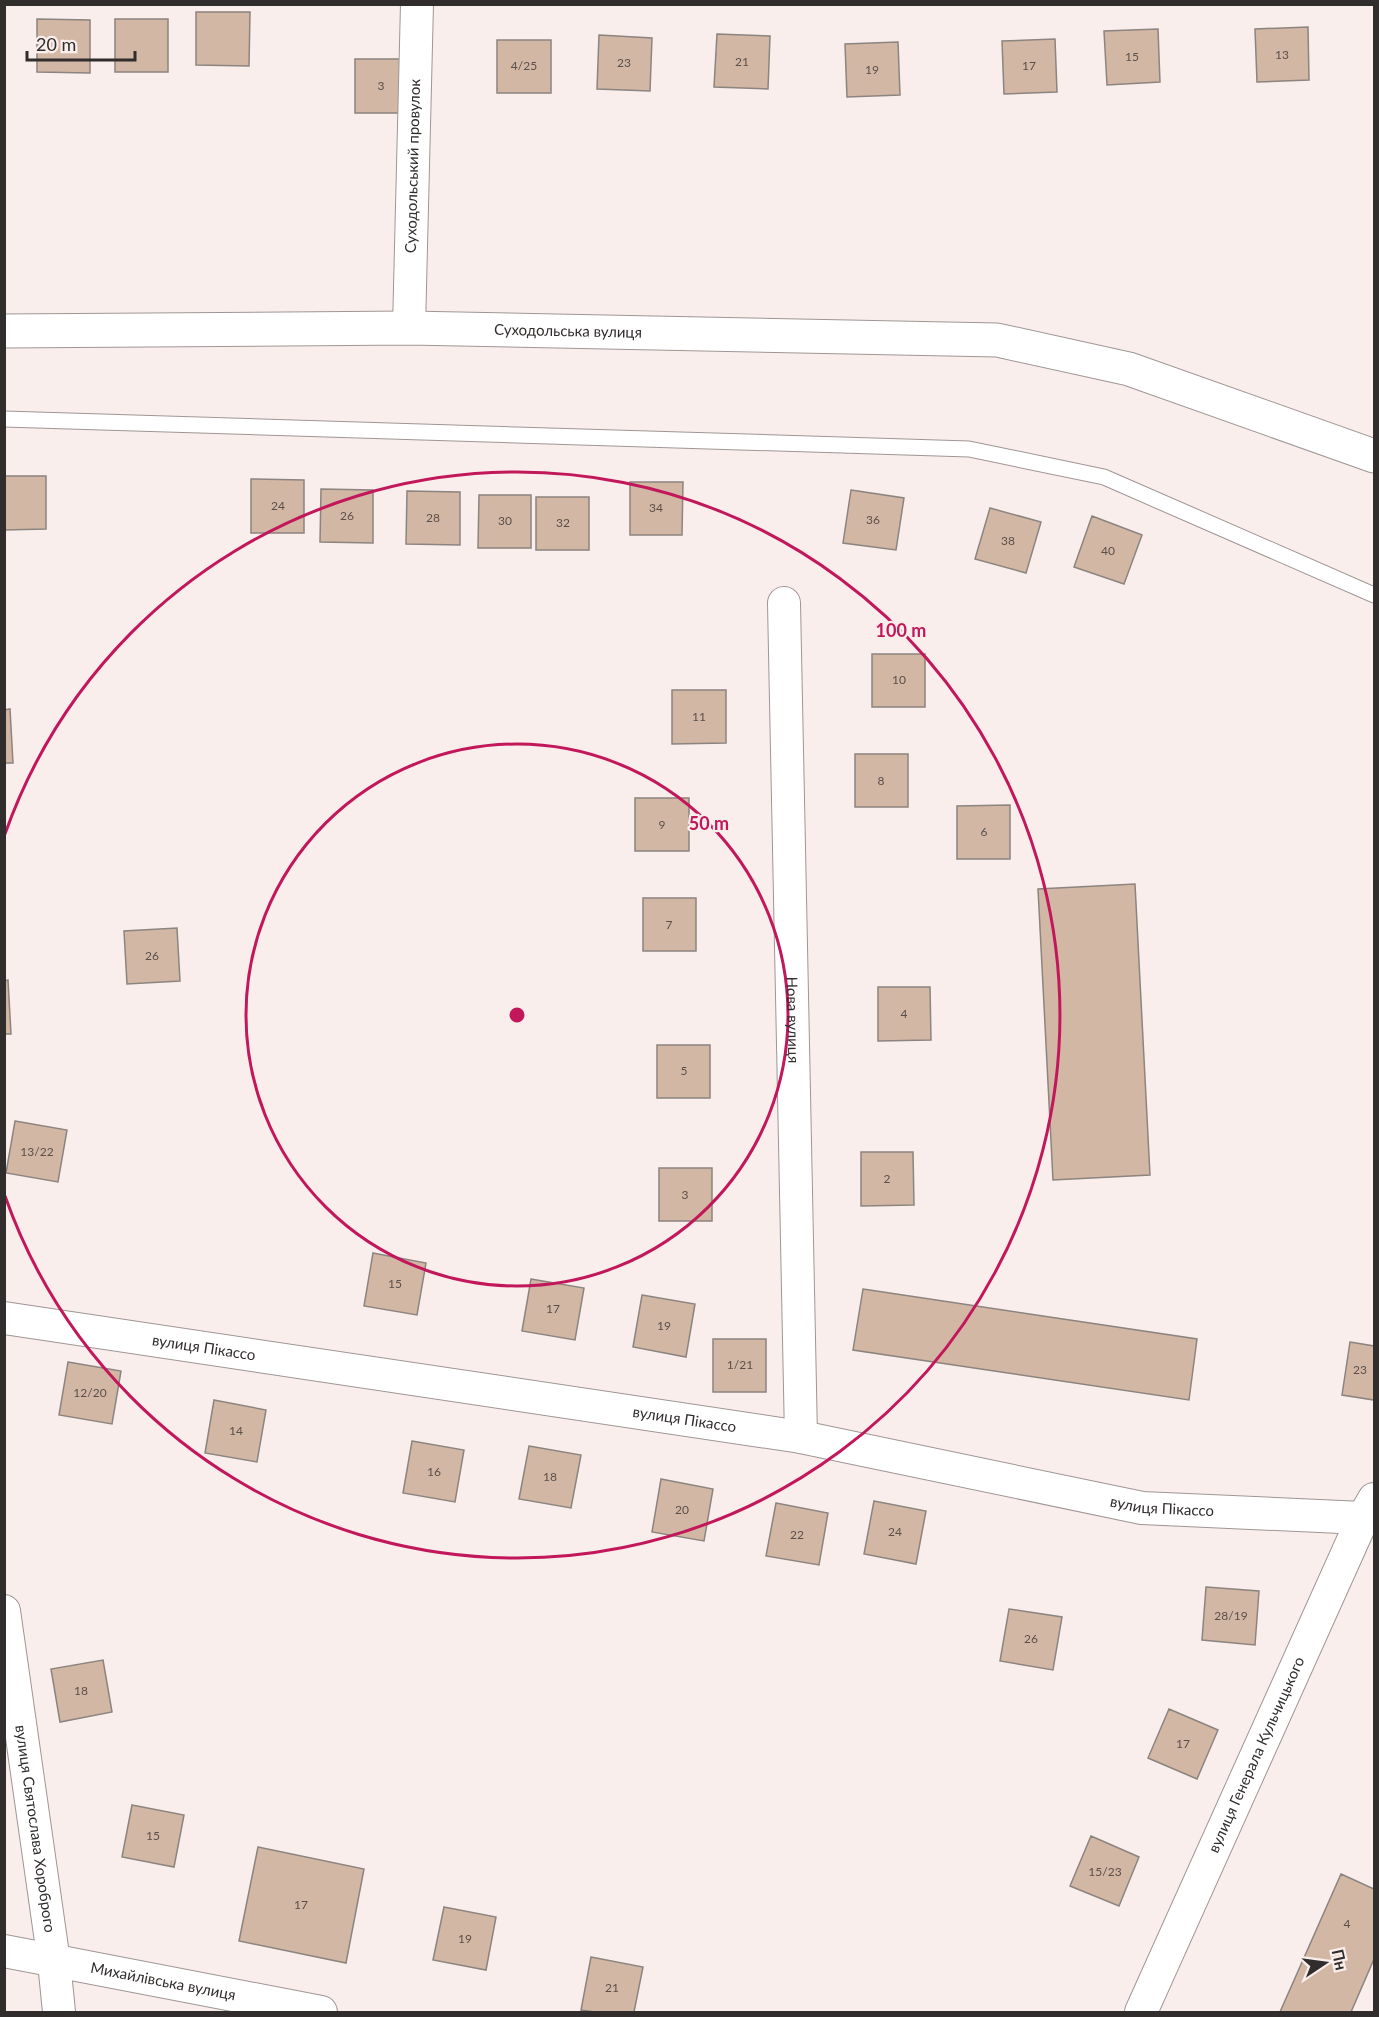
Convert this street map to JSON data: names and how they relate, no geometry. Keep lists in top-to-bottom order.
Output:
{
  "streets": {
    "main road": ["Суходольська вулиця"],
    "street": [
      "Суходольський провулок",
      "Нова вулиця",
      "вулиця Пікассо",
      "вулиця Генерала Кульчицького",
      "вулиця Святослава Хороброго",
      "Михайлівська вулиця"
    ]
  },
  "crossings": [
    ["Суходольський провулок", "Суходольська вулиця"],
    ["Нова вулиця", "вулиця Пікассо"],
    ["вулиця Пікассо", "вулиця Генерала Кульчицького"],
    ["вулиця Святослава Хороброго", "Михайлівська вулиця"]
  ],
  "house_numbers": [
    "13",
    "15",
    "21",
    "23",
    "4/25",
    "17",
    "19",
    "3",
    "24",
    "34",
    "26",
    "28",
    "36",
    "30",
    "32",
    "38",
    "40",
    "10",
    "11",
    "8",
    "9",
    "6",
    "7",
    "26",
    "4",
    "5",
    "13/22",
    "2",
    "3",
    "15",
    "17",
    "19",
    "1/21",
    "23",
    "12/20",
    "14",
    "16",
    "18",
    "20",
    "24",
    "22",
    "28/19",
    "26",
    "18",
    "17",
    "15",
    "15/23",
    "17",
    "4",
    "19",
    "21"
  ],
  "scale_bar": "20 m",
  "north": "right",
  "rings": ["100 m", "50 m"]
}
